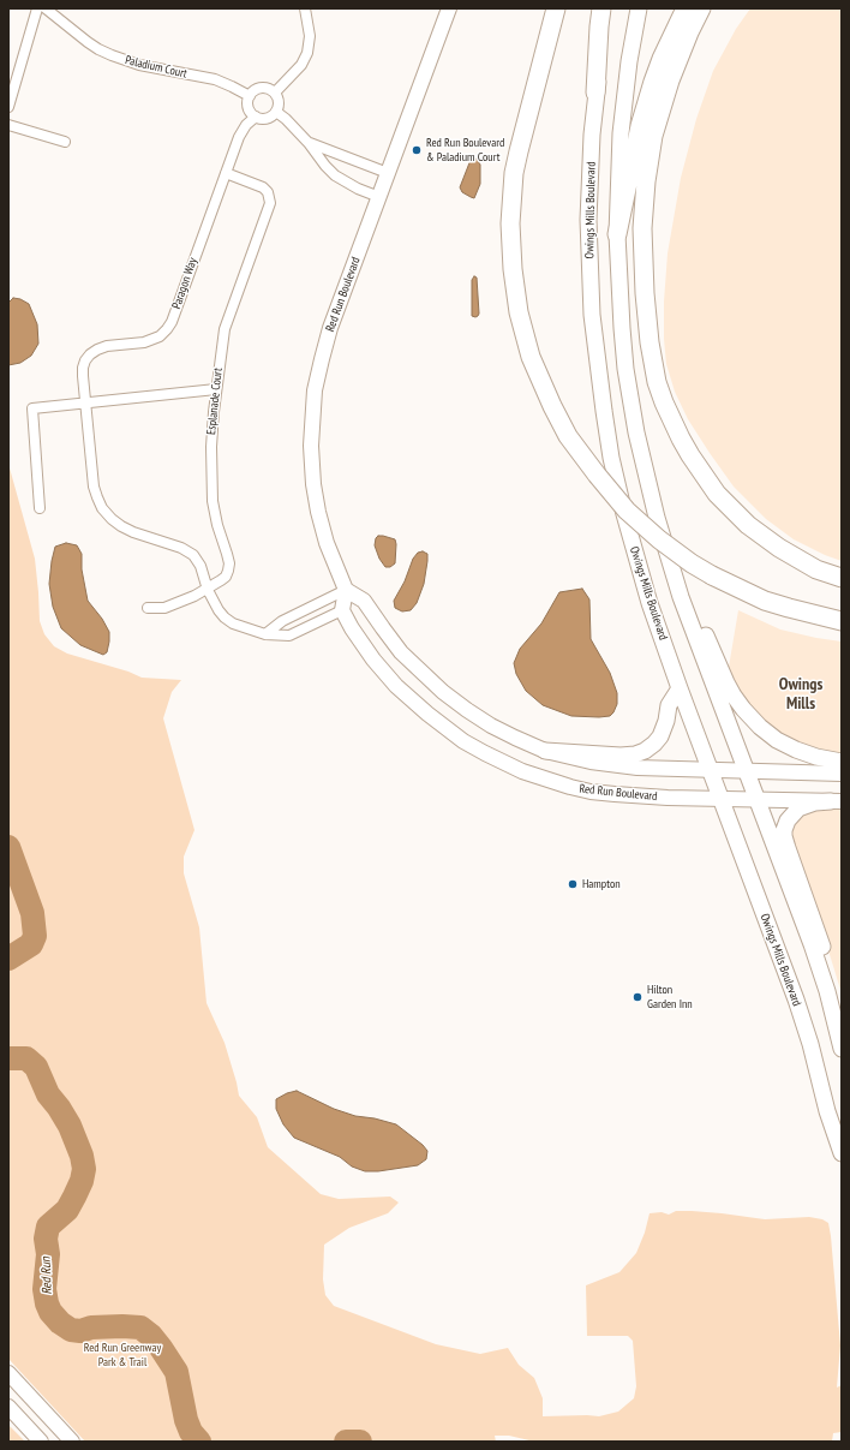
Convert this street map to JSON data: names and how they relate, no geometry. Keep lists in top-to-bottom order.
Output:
{
  "streets": {
    "main road": ["Owings Mills Boulevard", "Red Run Boulevard"],
    "street": ["Paladium Court", "Paragon Way", "Esplanade Court"]
  },
  "crossings": [
    ["Paladium Court", "Paragon Way"],
    ["Owings Mills Boulevard", "Red Run Boulevard"],
    ["Paragon Way", "Esplanade Court"]
  ],
  "districts": ["Owings Mills"],
  "water": ["Red Run"],
  "parks": ["Red Run Greenway Park & Trail"],
  "places": ["Red Run Boulevard & Paladium Court", "Hampton", "Hilton Garden Inn"]
}
